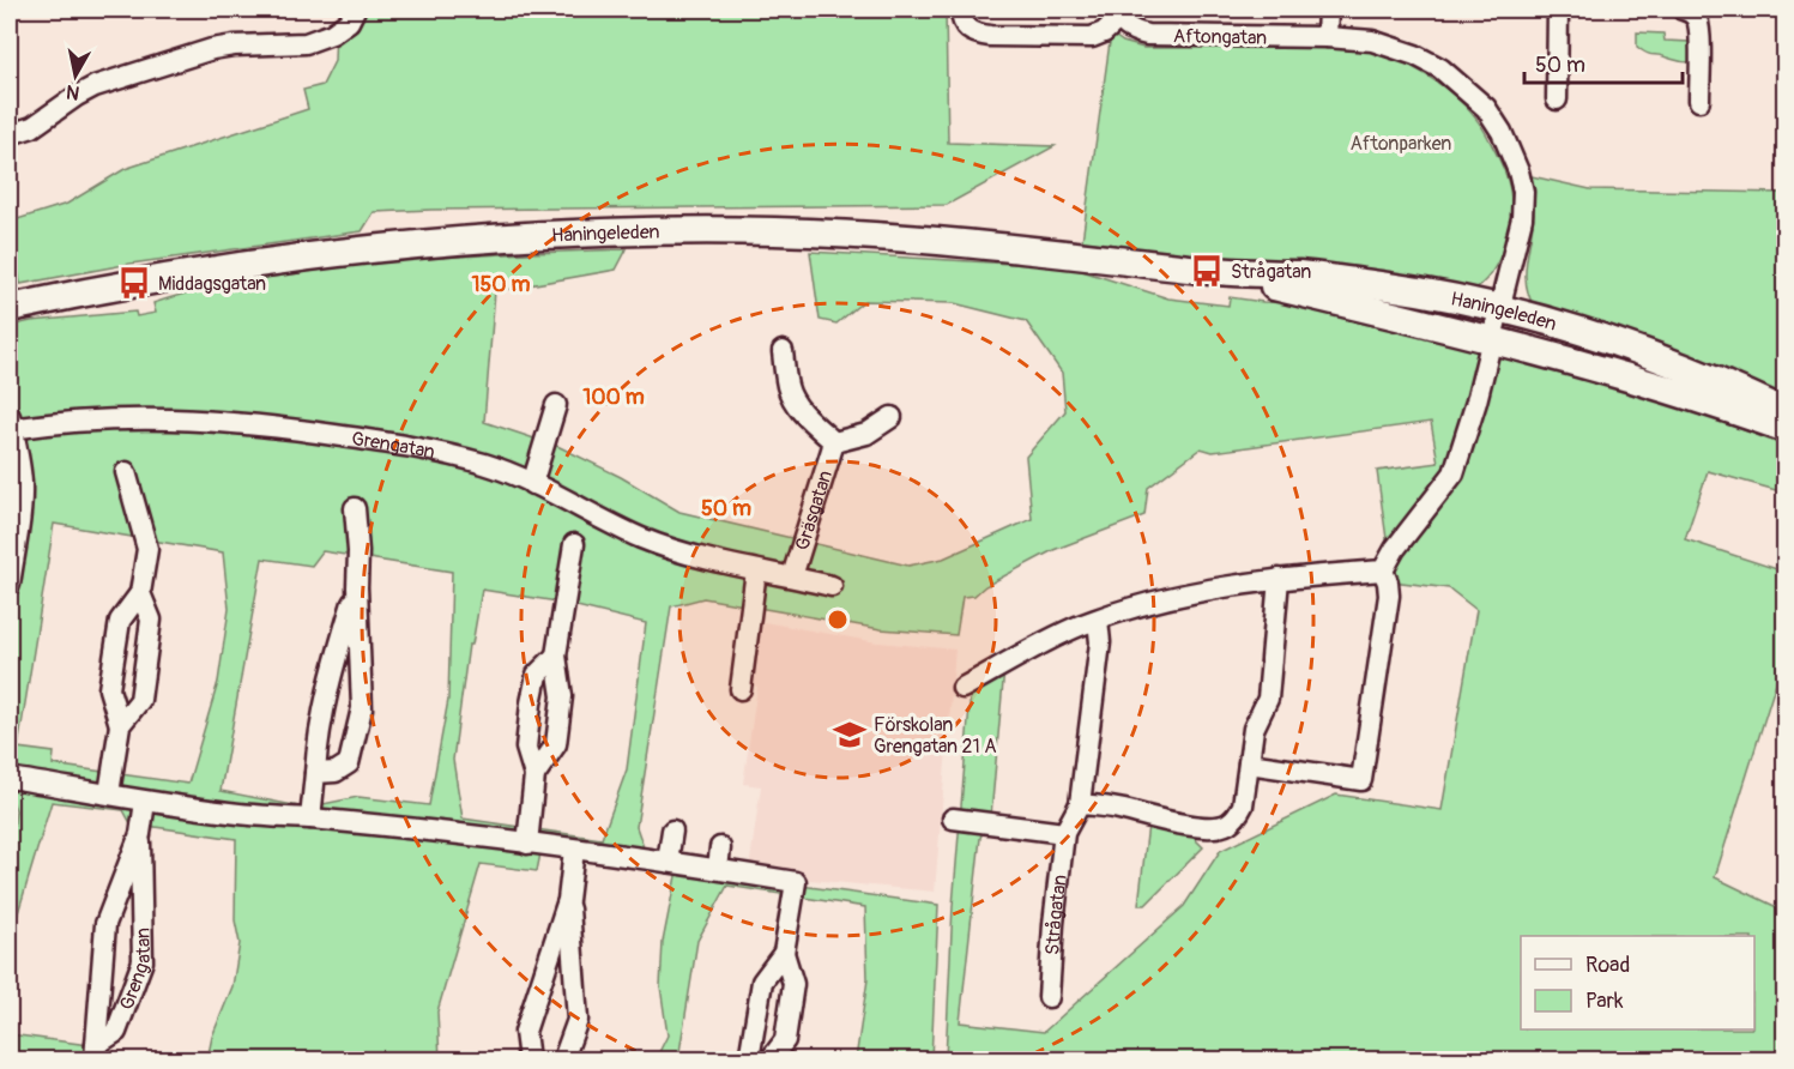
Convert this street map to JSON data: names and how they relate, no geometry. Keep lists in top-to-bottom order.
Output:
{
  "streets": {
    "main road": ["Haningeleden"],
    "street": [
      "Aftongatan",
      "Grengatan",
      "Gräsgatan",
      "Strågatan"
    ]
  },
  "crossings": [
    ["Aftongatan", "Haningeleden"],
    ["Grengatan", "Gräsgatan"]
  ],
  "parks": ["Aftonparken"],
  "places": {
    "bus stop": ["Strågatan", "Middagsgatan"],
    "school or university": ["Förskolan Grengatan 21 A"]
  },
  "legend": ["Road", "Park"],
  "scale_bar": "50 m",
  "north": "bottom",
  "rings": ["150 m", "100 m", "50 m"]
}
